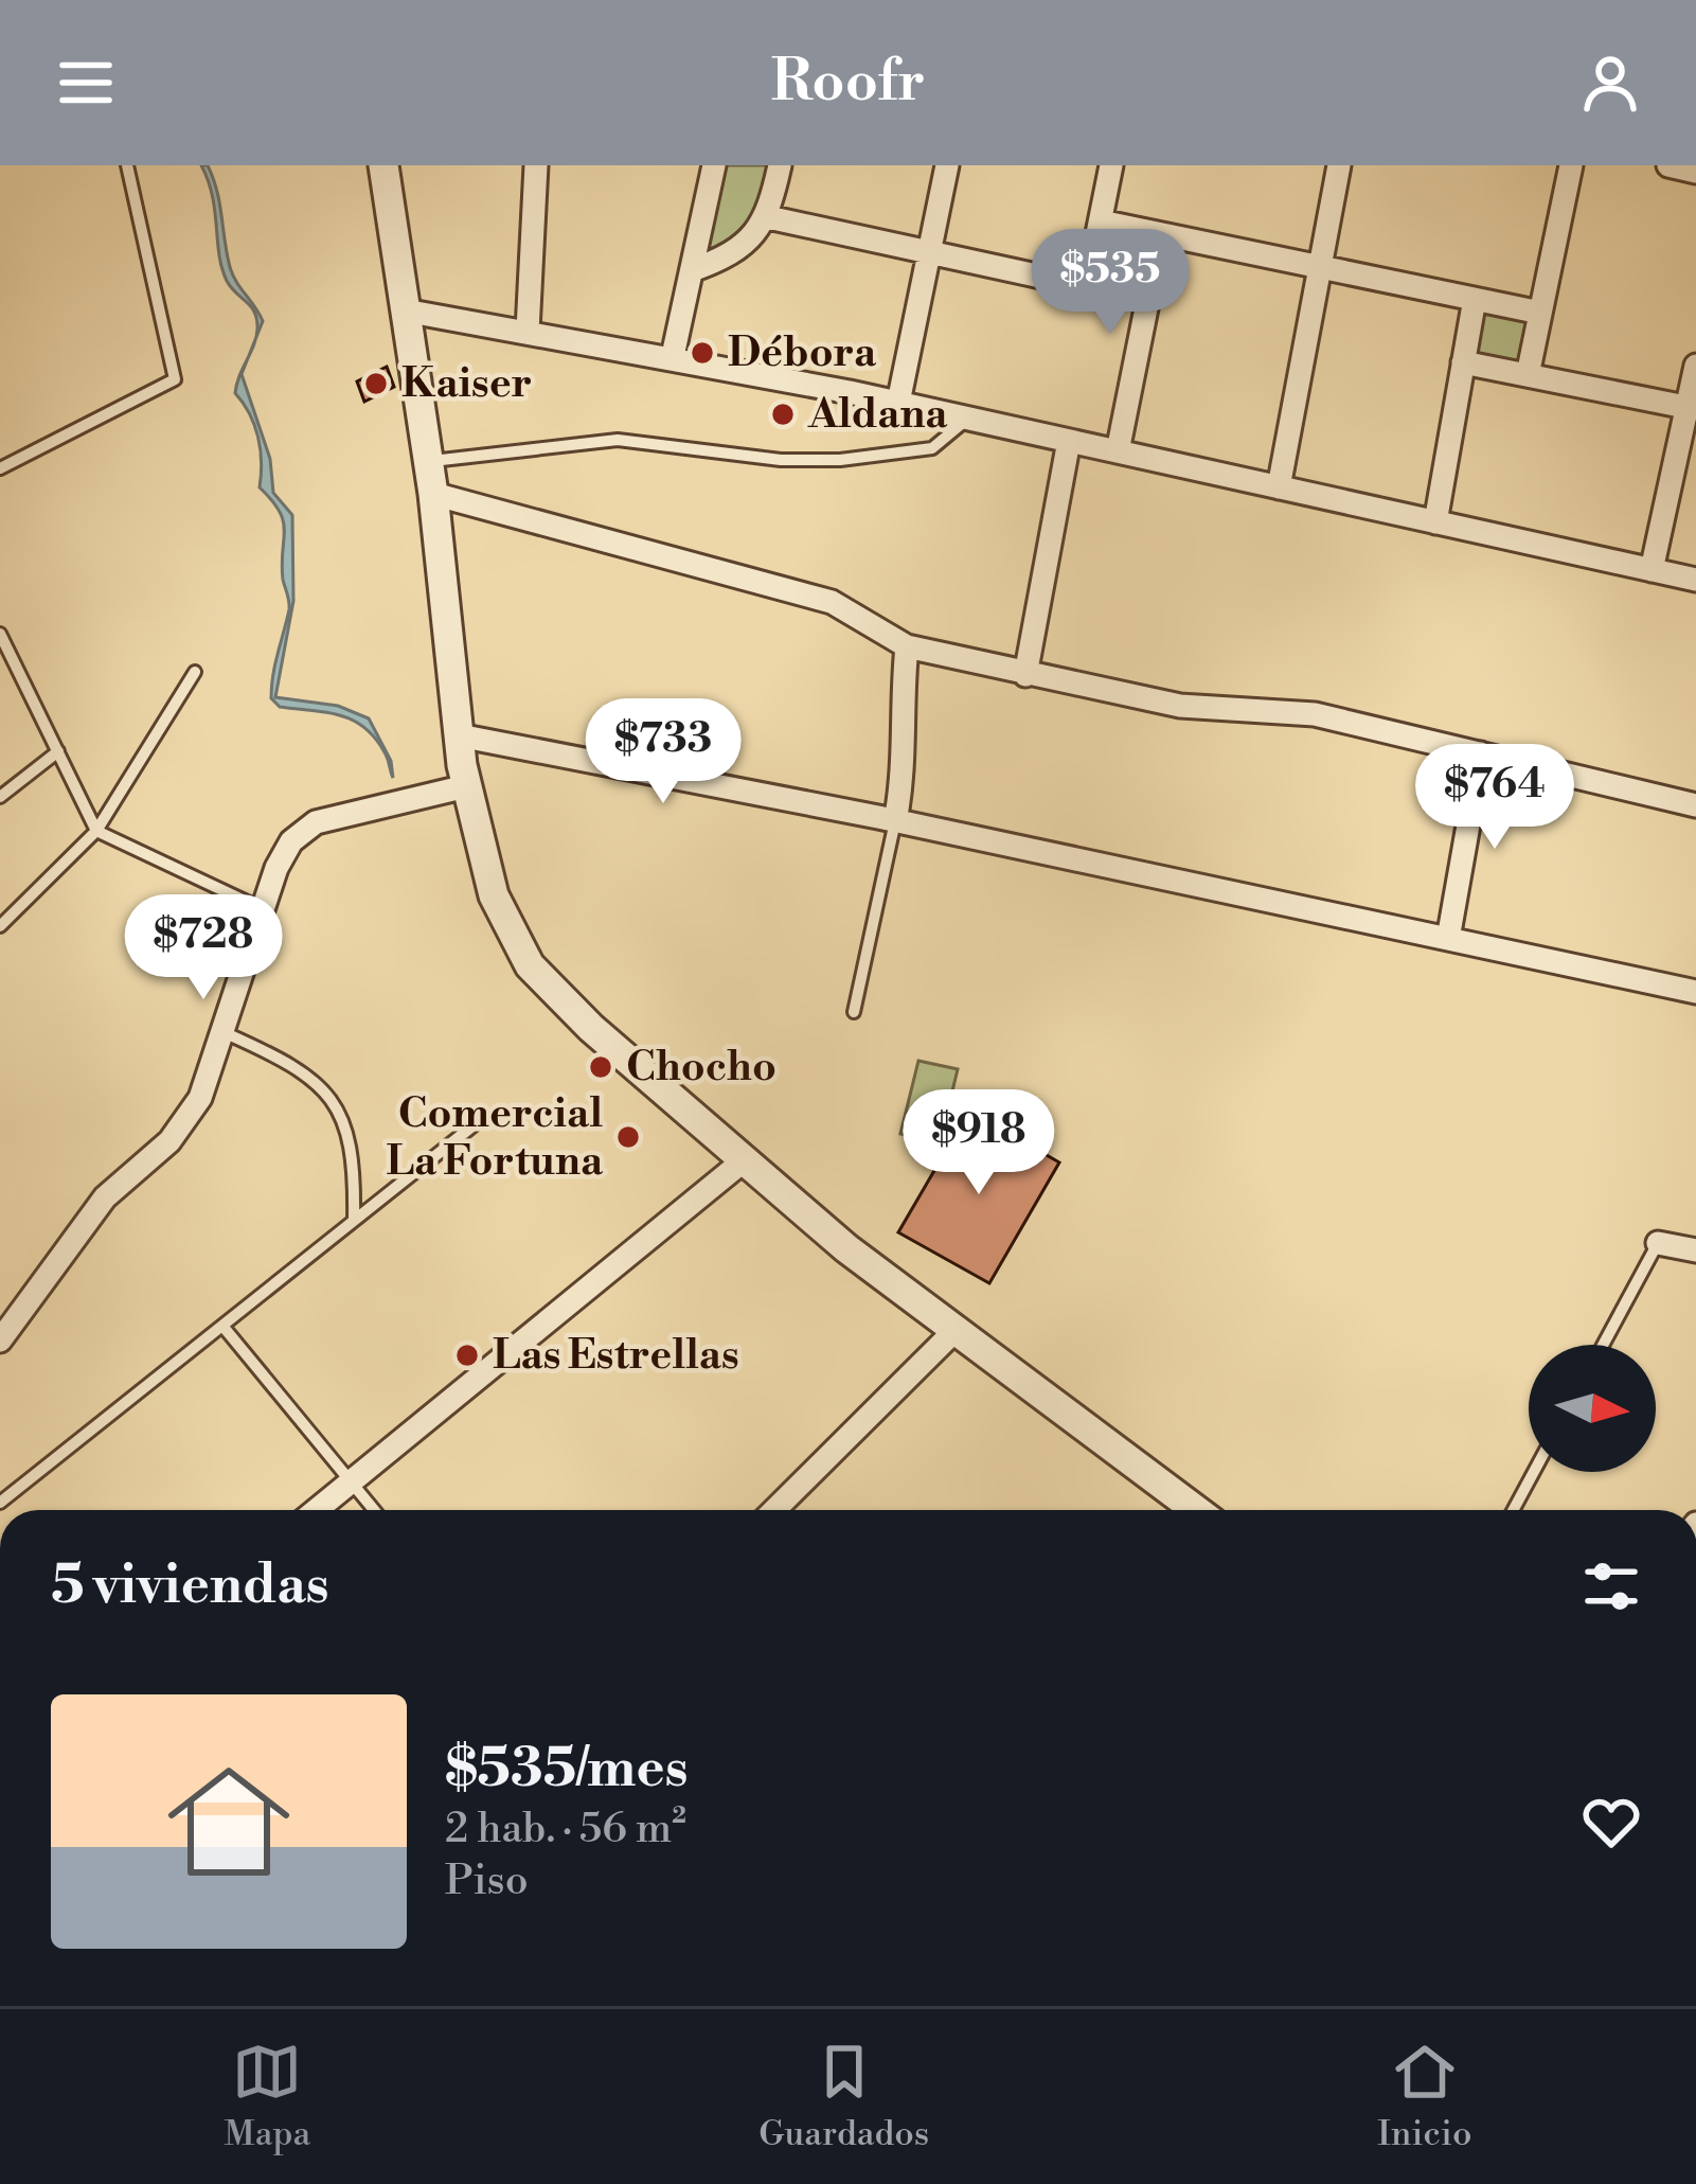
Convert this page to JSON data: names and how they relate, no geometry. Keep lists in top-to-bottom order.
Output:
{
  "places": [
    "Débora",
    "Kaiser",
    "Aldana",
    "Chocho",
    "Comercial La Fortuna",
    "Las Estrellas"
  ],
  "north": "right",
  "page": {
    "header": "Roofr",
    "price": [
      "$535",
      "$733",
      "$764",
      "$728",
      "$918"
    ],
    "heading": "5 viviendas",
    "list": [
      {
        "name": "$535/mes",
        "note": "2 hab. · 56 m² · Piso"
      }
    ],
    "tabs": ["Mapa", "Guardados", "Inicio"]
  }
}
